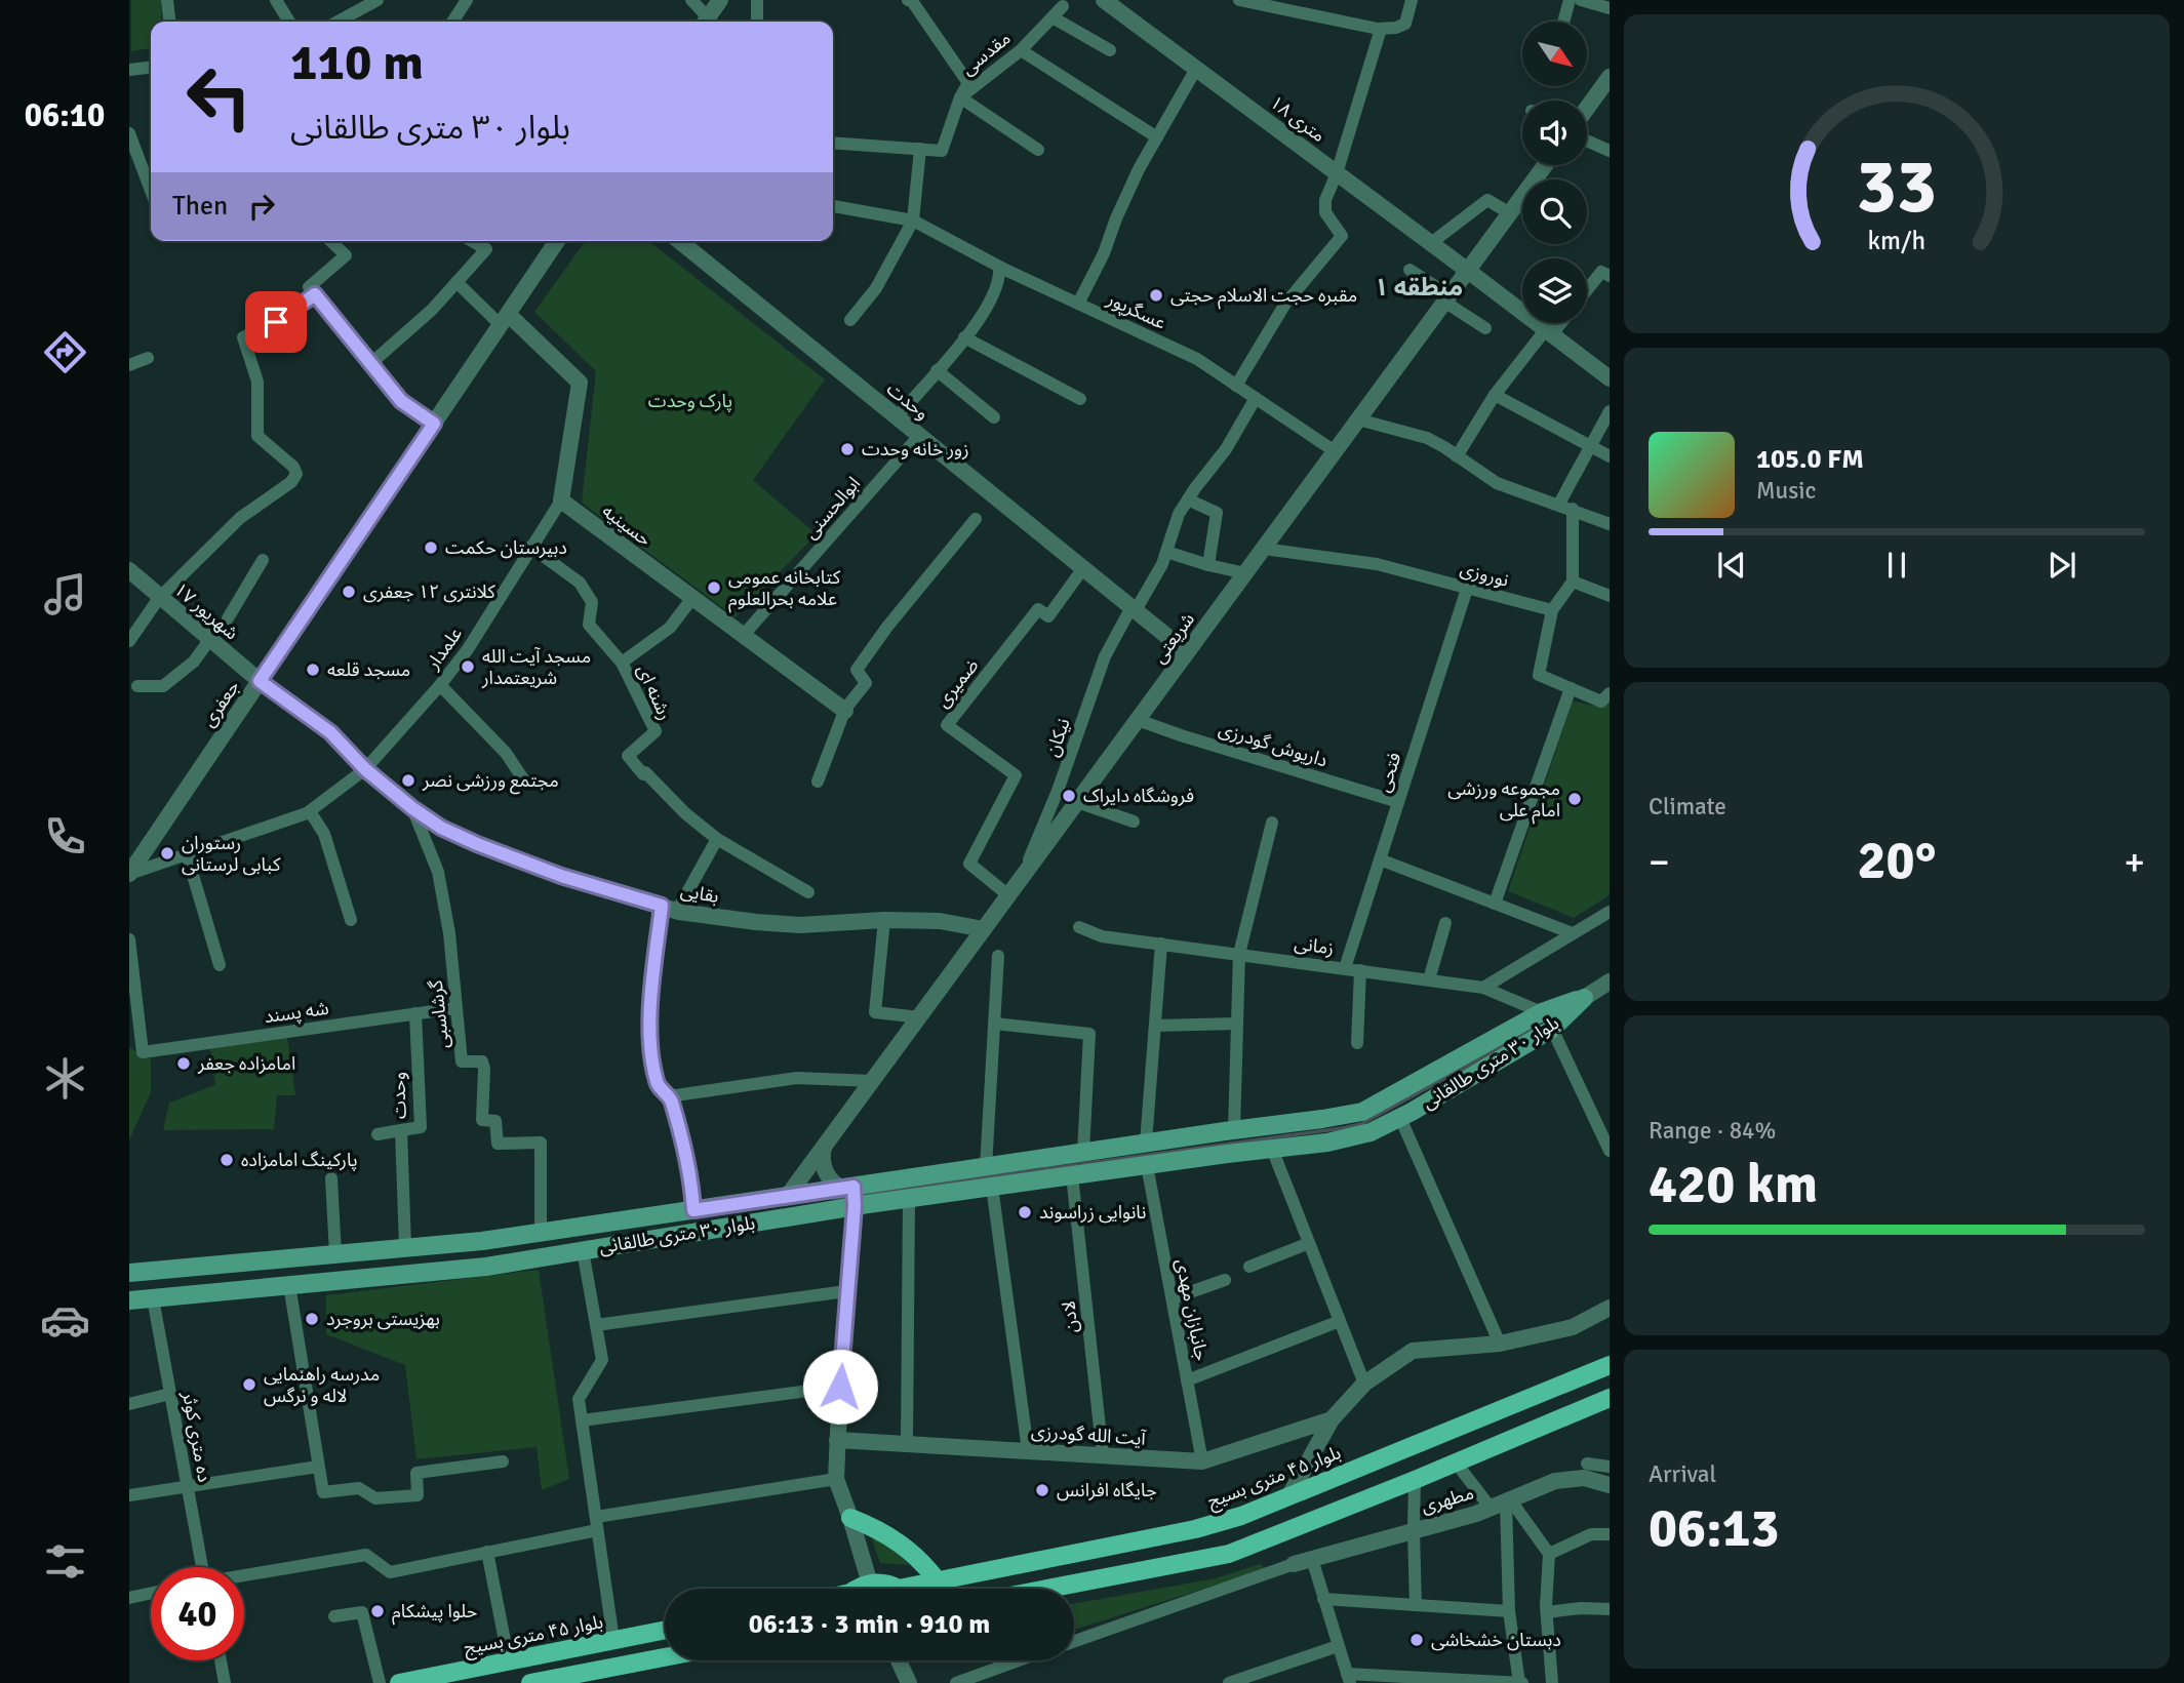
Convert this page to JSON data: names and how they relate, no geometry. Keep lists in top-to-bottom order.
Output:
{
  "streets": {
    "main road": ["بلوار ۳۰ متری طالقانی", "بلوار ۴۵ متری بسیج"],
    "street": [
      "مقدسی",
      "۱۸ متری",
      "عسگرپور",
      "وحدت",
      "ابوالحسنی",
      "حسینیه",
      "نوروزی",
      "۱۷ شهریور",
      "شریعتی",
      "علمدار",
      "ضمیری",
      "رشنه ای",
      "جعفری",
      "نیکان",
      "داریوش گودرزی",
      "فتحی",
      "بقایی",
      "زمانی",
      "شه پسند",
      "گرشاسبی",
      "جانبازان مهدی",
      "لادن",
      "آیت الله گودرزی",
      "ده متری کوثر",
      "مطهری"
    ]
  },
  "crossings": [
    ["۱۸ متری", "شریعتی"],
    ["عسگرپور", "شریعتی"],
    ["عسگرپور", "نیکان"],
    ["وحدت", "ابوالحسنی"],
    ["وحدت", "شریعتی"],
    ["وحدت", "ضمیری"],
    ["وحدت", "نیکان"],
    ["وحدت", "شه پسند"],
    ["وحدت", "بلوار ۳۰ متری طالقانی"],
    ["ابوالحسنی", "حسینیه"],
    ["حسینیه", "علمدار"],
    ["نوروزی", "شریعتی"],
    ["نوروزی", "فتحی"],
    ["۱۷ شهریور", "جعفری"],
    ["۱۷ شهریور", "بقایی"],
    ["شریعتی", "ضمیری"],
    ["شریعتی", "نیکان"],
    ["شریعتی", "داریوش گودرزی"],
    ["شریعتی", "بقایی"],
    ["شریعتی", "بلوار ۳۰ متری طالقانی"],
    ["علمدار", "رشنه ای"],
    ["علمدار", "جعفری"],
    ["علمدار", "بقایی"],
    ["جعفری", "بقایی"],
    ["داریوش گودرزی", "فتحی"],
    ["فتحی", "زمانی"],
    ["بقایی", "گرشاسبی"],
    ["زمانی", "بلوار ۳۰ متری طالقانی"],
    ["شه پسند", "گرشاسبی"],
    ["گرشاسبی", "بلوار ۳۰ متری طالقانی"],
    ["بلوار ۳۰ متری طالقانی", "جانبازان مهدی"],
    ["بلوار ۳۰ متری طالقانی", "لادن"],
    ["بلوار ۳۰ متری طالقانی", "ده متری کوثر"],
    ["جانبازان مهدی", "آیت الله گودرزی"],
    ["لادن", "آیت الله گودرزی"]
  ],
  "districts": ["منطقه ۱"],
  "parks": ["پارک وحدت"],
  "places": [
    "مقبره حجت الاسلام حجتی",
    "زور خانه وحدت",
    "دبیرستان حکمت",
    "کتابخانه عمومی علامه بحرالعلوم",
    "کلانتری ۱۲ جعفری",
    "مسجد آیت الله شریعتمدار",
    "مسجد قلعه",
    "مجتمع ورزشی نصر",
    "فروشگاه دایراک",
    "مجموعه ورزشی امام علی",
    "رستوران کبابی لرستانی",
    "امامزاده جعفر",
    "پارکینگ امامزاده",
    "نانوایی زراسوند",
    "بهزیستی بروجرد",
    "مدرسه راهنمایی لاله و نرگس",
    "جایگاه افرانس",
    "حلوا پیشکام",
    "دبستان خشخاشی"
  ],
  "north": "bottom right",
  "page": {
    "tabs": "06:10",
    "turn": ["110 m", "بلوار ۳۰ متری طالقانی"],
    "then": "Then",
    "song": ["105.0 FM", "Music"],
    "tile": [
      "Climate",
      ["Range · 84%", "420 km"],
      ["Arrival", "06:13"]
    ],
    "heat": ["−", "20°", "+"],
    "limit": "40",
    "trip": "06:13 · 3 min · 910 m",
    "gauge": ["33", "km/h"]
  }
}
